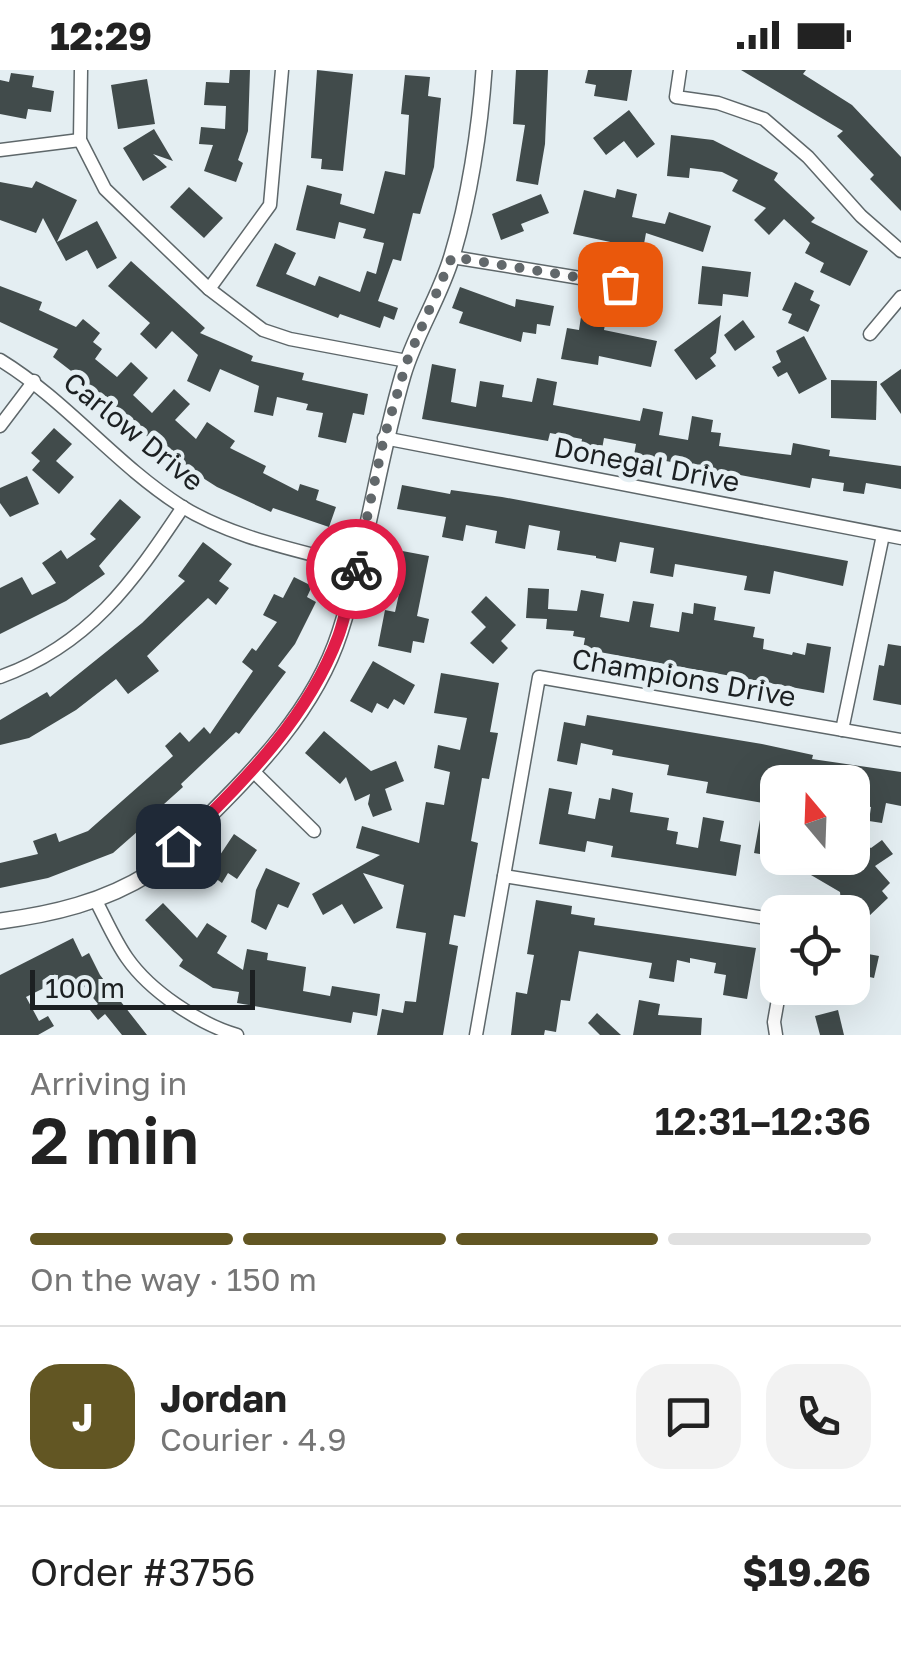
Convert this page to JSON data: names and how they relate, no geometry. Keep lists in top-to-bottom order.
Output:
{
  "streets": {
    "street": ["Carlow Drive", "Donegal Drive", "Champions Drive"]
  },
  "scale_bar": "100 m",
  "north": "top",
  "page": {
    "status": "12:29",
    "scale": "100 m",
    "heading": ["2 min", "Arriving in", "12:31–12:36"],
    "panel": [
      "Jordan",
      "Courier · 4.9",
      "Order #3756",
      "$19.26"
    ],
    "bar": "On the way · 150 m",
    "round": "J"
  }
}
